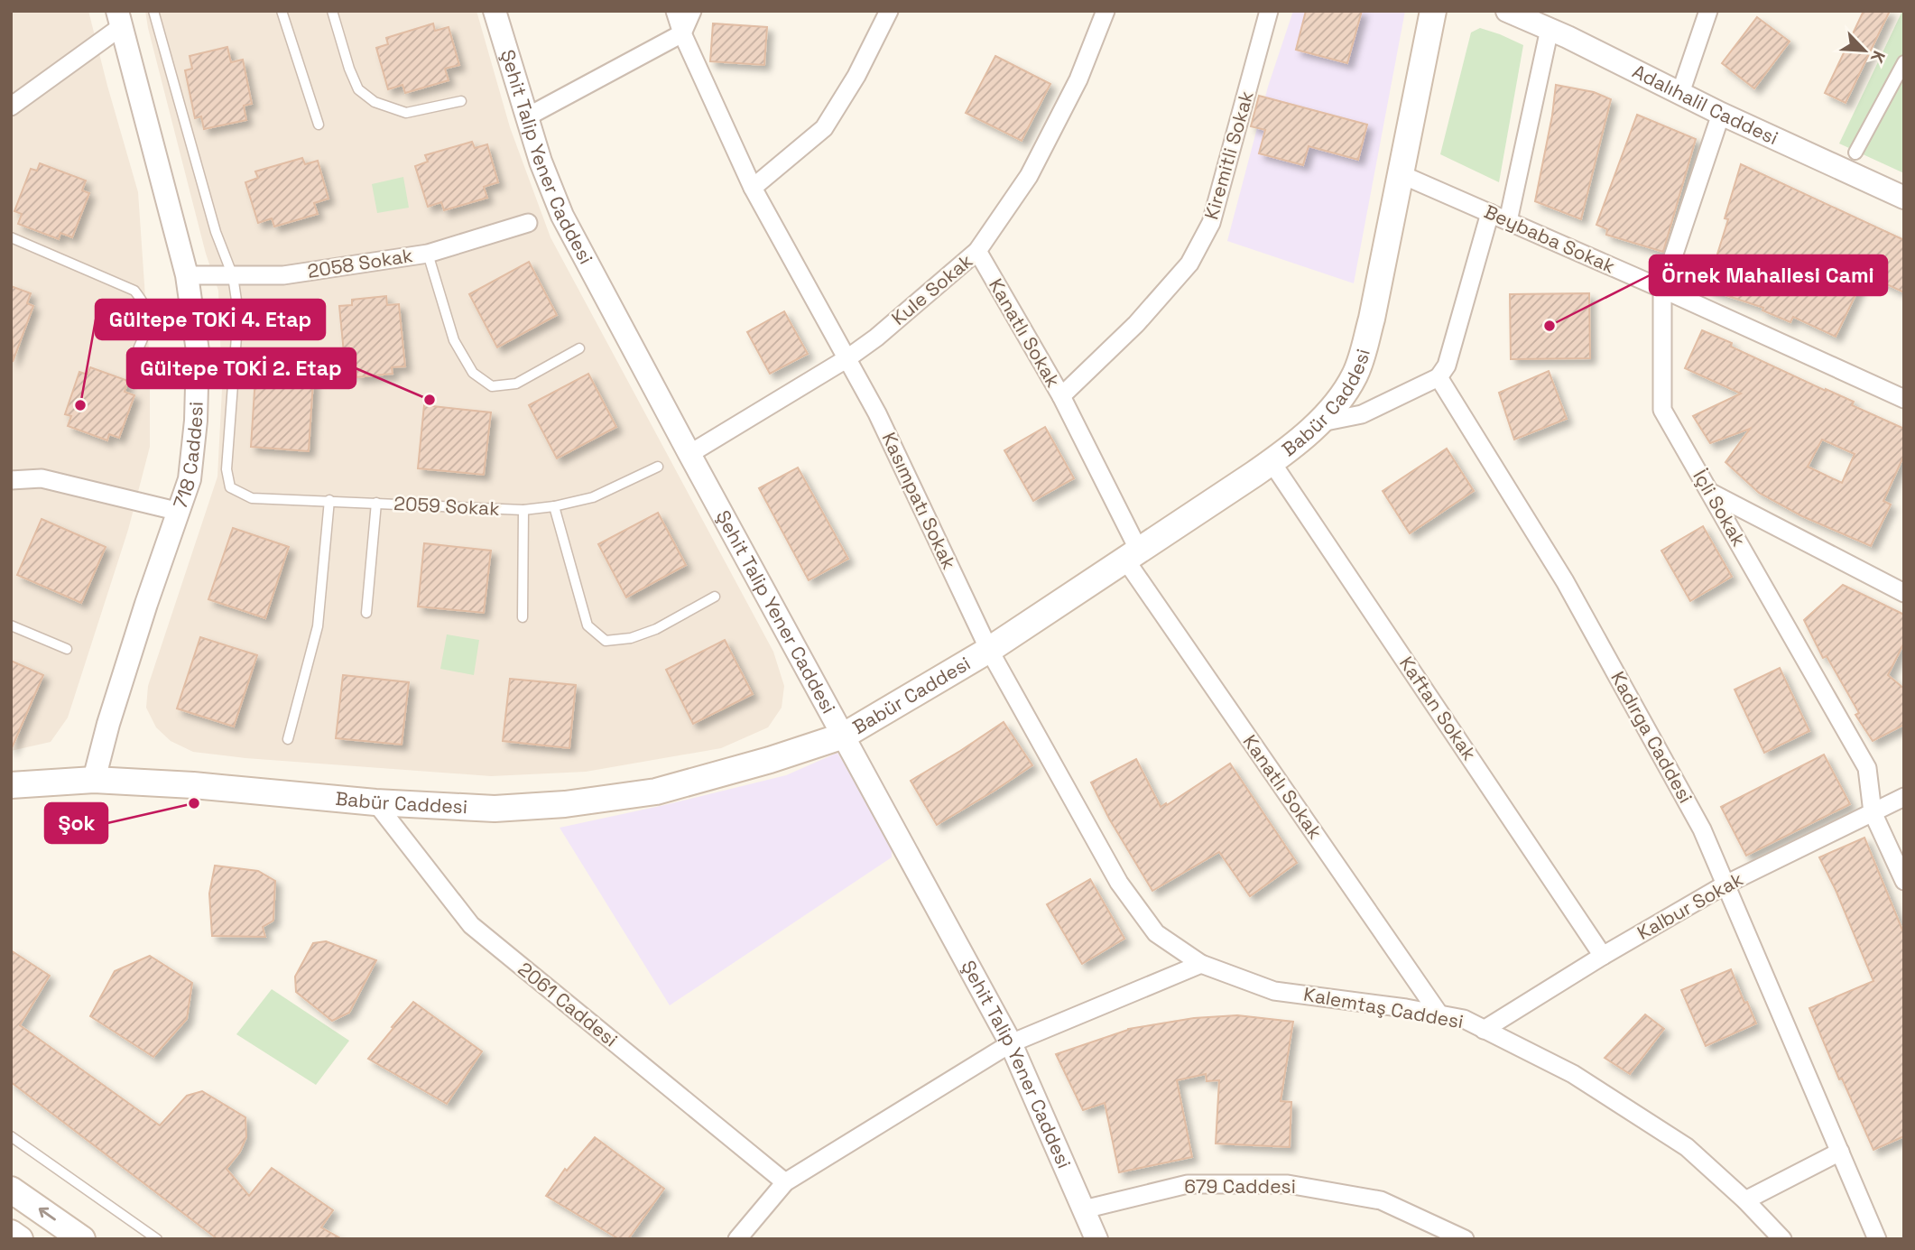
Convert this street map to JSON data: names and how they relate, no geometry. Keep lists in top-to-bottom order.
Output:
{
  "streets": {
    "main road": ["Babür Caddesi"],
    "street": [
      "Adalıhalil Caddesi",
      "Kiremitli Sokak",
      "Şehit Talip Yener Caddesi",
      "Beybaba Sokak",
      "2058 Sokak",
      "Kule Sokak",
      "Kanatlı Sokak",
      "718 Caddesi",
      "Kasımpatı Sokak",
      "İçli Sokak",
      "Kaftan Sokak",
      "Kadırga Caddesi",
      "Kalbur Sokak",
      "2061 Caddesi",
      "Kalemtaş Caddesi",
      "679 Caddesi"
    ],
    "lane": ["2059 Sokak"]
  },
  "crossings": [
    ["Adalıhalil Caddesi", "İçli Sokak"],
    ["Kiremitli Sokak", "Kanatlı Sokak"],
    ["Şehit Talip Yener Caddesi", "Kule Sokak"],
    ["Şehit Talip Yener Caddesi", "Babür Caddesi"],
    ["Şehit Talip Yener Caddesi", "679 Caddesi"],
    ["Beybaba Sokak", "Babür Caddesi"],
    ["Beybaba Sokak", "İçli Sokak"],
    ["2058 Sokak", "718 Caddesi"],
    ["2058 Sokak", "2059 Sokak"],
    ["Kule Sokak", "Kanatlı Sokak"],
    ["Kule Sokak", "Kasımpatı Sokak"],
    ["Kanatlı Sokak", "Babür Caddesi"],
    ["Kanatlı Sokak", "Kalemtaş Caddesi"],
    ["Babür Caddesi", "718 Caddesi"],
    ["Babür Caddesi", "Kasımpatı Sokak"],
    ["Babür Caddesi", "Kaftan Sokak"],
    ["Babür Caddesi", "2061 Caddesi"],
    ["Kasımpatı Sokak", "Kalemtaş Caddesi"],
    ["İçli Sokak", "Kalbur Sokak"],
    ["Kaftan Sokak", "Kalbur Sokak"],
    ["Kadırga Caddesi", "Kalbur Sokak"],
    ["Kalbur Sokak", "Kalemtaş Caddesi"]
  ],
  "places": [
    "Örnek Mahallesi Cami",
    "Gültepe TOKİ 2. Etap",
    "Gültepe TOKİ 4. Etap",
    "Şok"
  ],
  "north": "bottom right"
}
